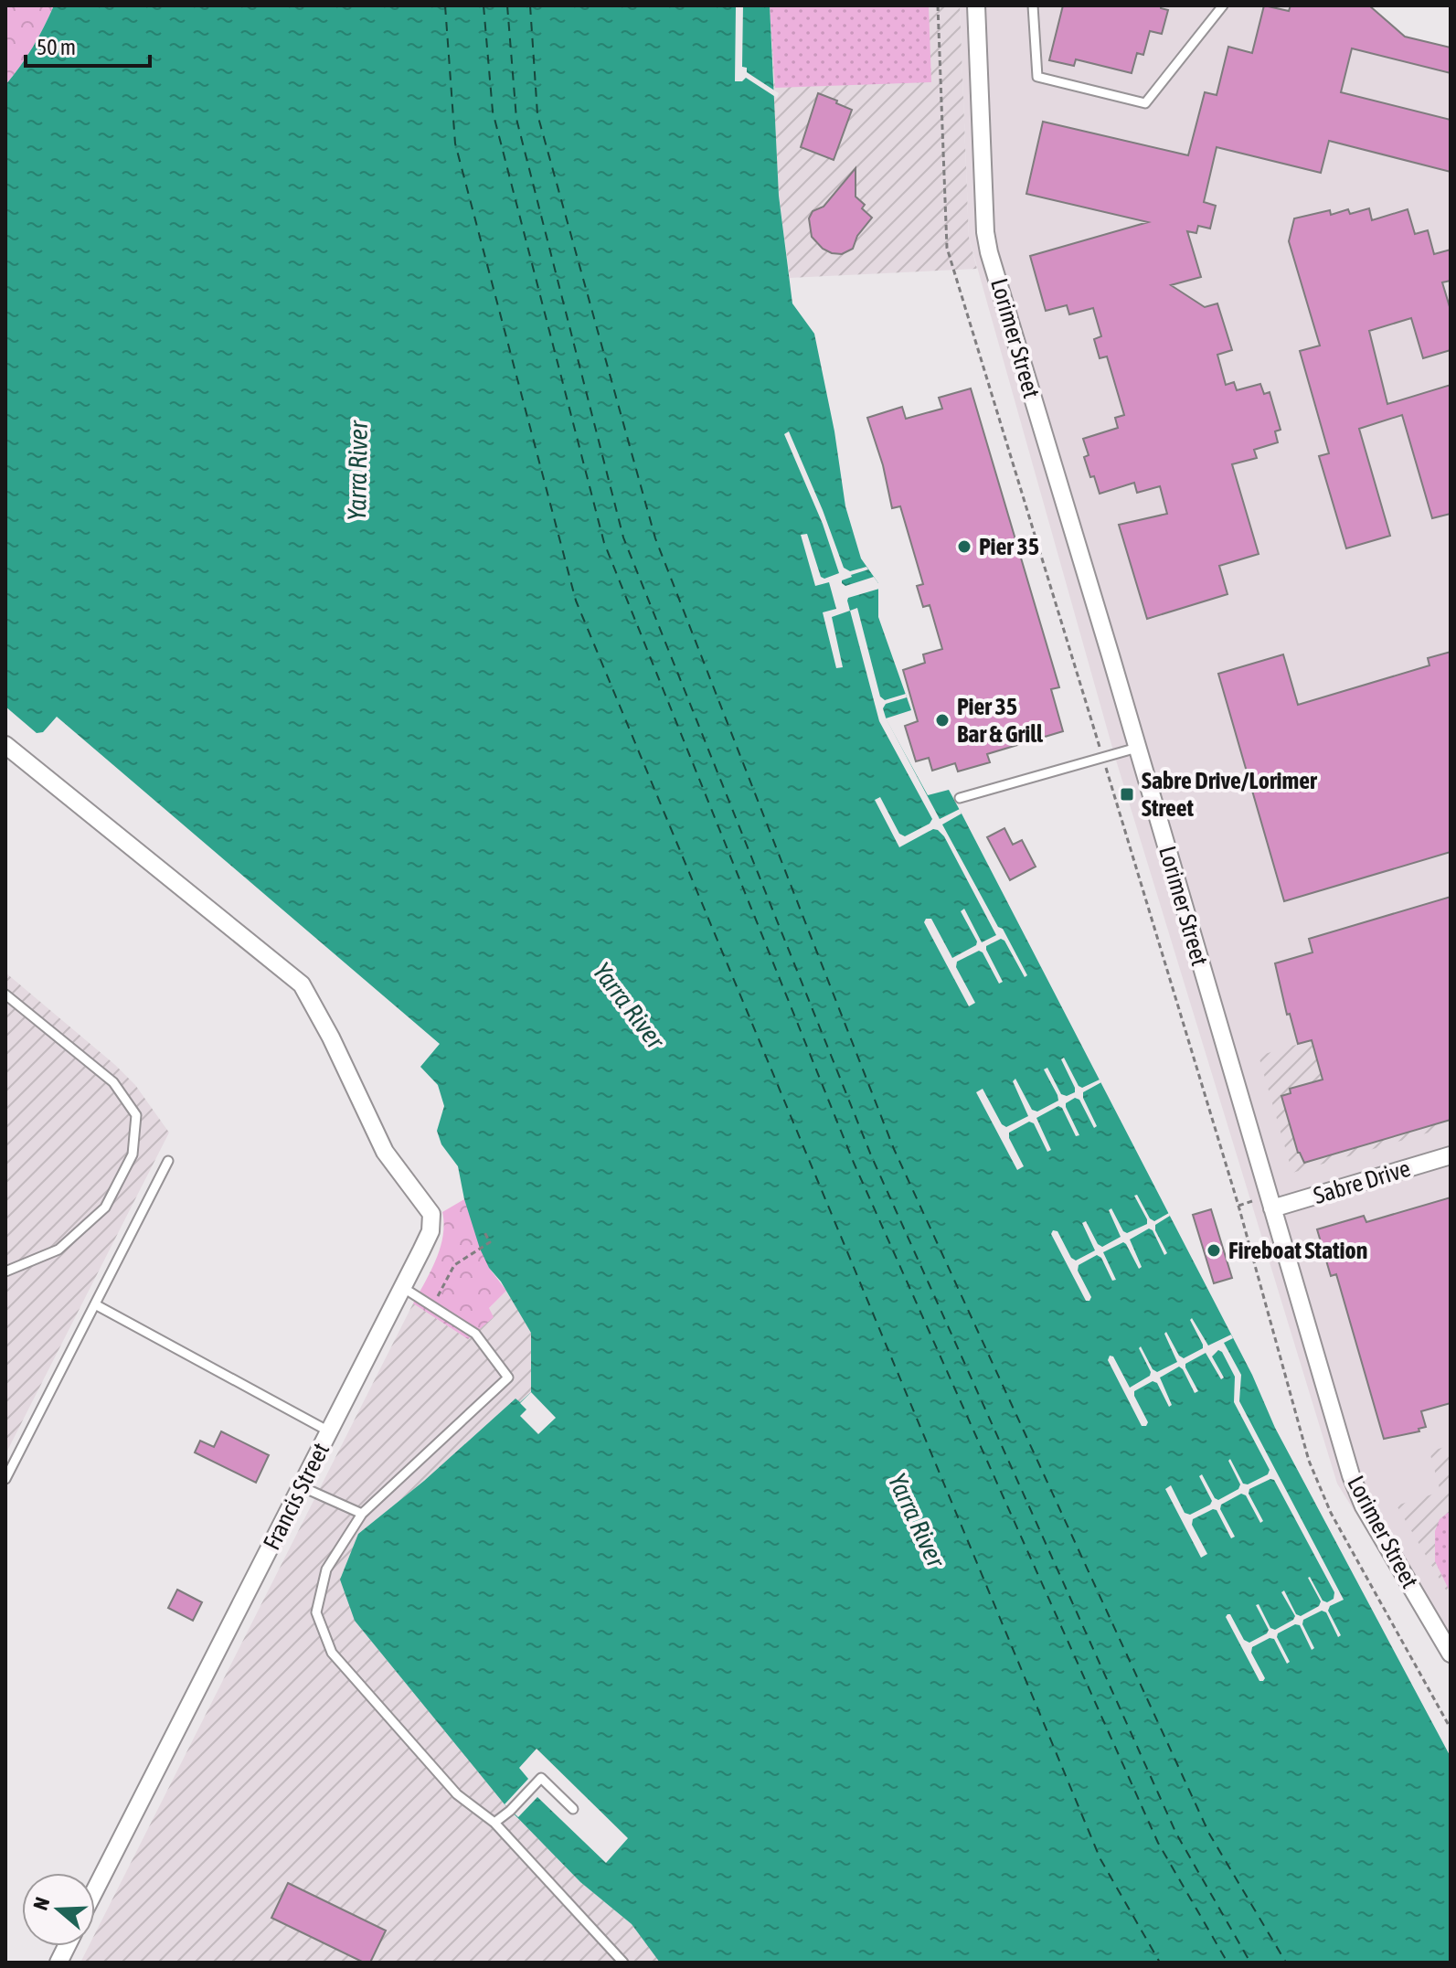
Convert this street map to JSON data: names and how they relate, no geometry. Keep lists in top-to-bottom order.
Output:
{
  "streets": {
    "street": ["Lorimer Street", "Sabre Drive", "Francis Street"]
  },
  "crossings": [
    ["Lorimer Street", "Sabre Drive"]
  ],
  "water": ["Yarra River"],
  "places": {
    "other": ["Pier 35", "Pier 35 Bar & Grill", "Fireboat Station"],
    "transit": ["Sabre Drive/Lorimer Street"]
  },
  "scale_bar": "50 m",
  "north": "left"
}
